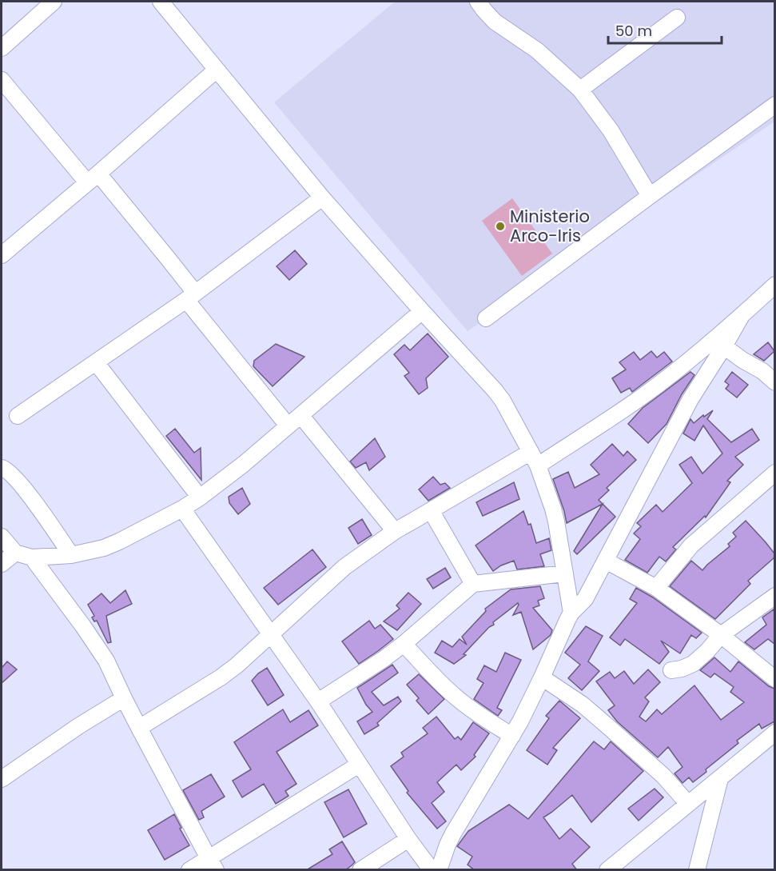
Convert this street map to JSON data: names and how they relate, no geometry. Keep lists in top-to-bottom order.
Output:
{
  "places": ["Ministerio Arco-Iris"],
  "scale_bar": "50 m"
}
